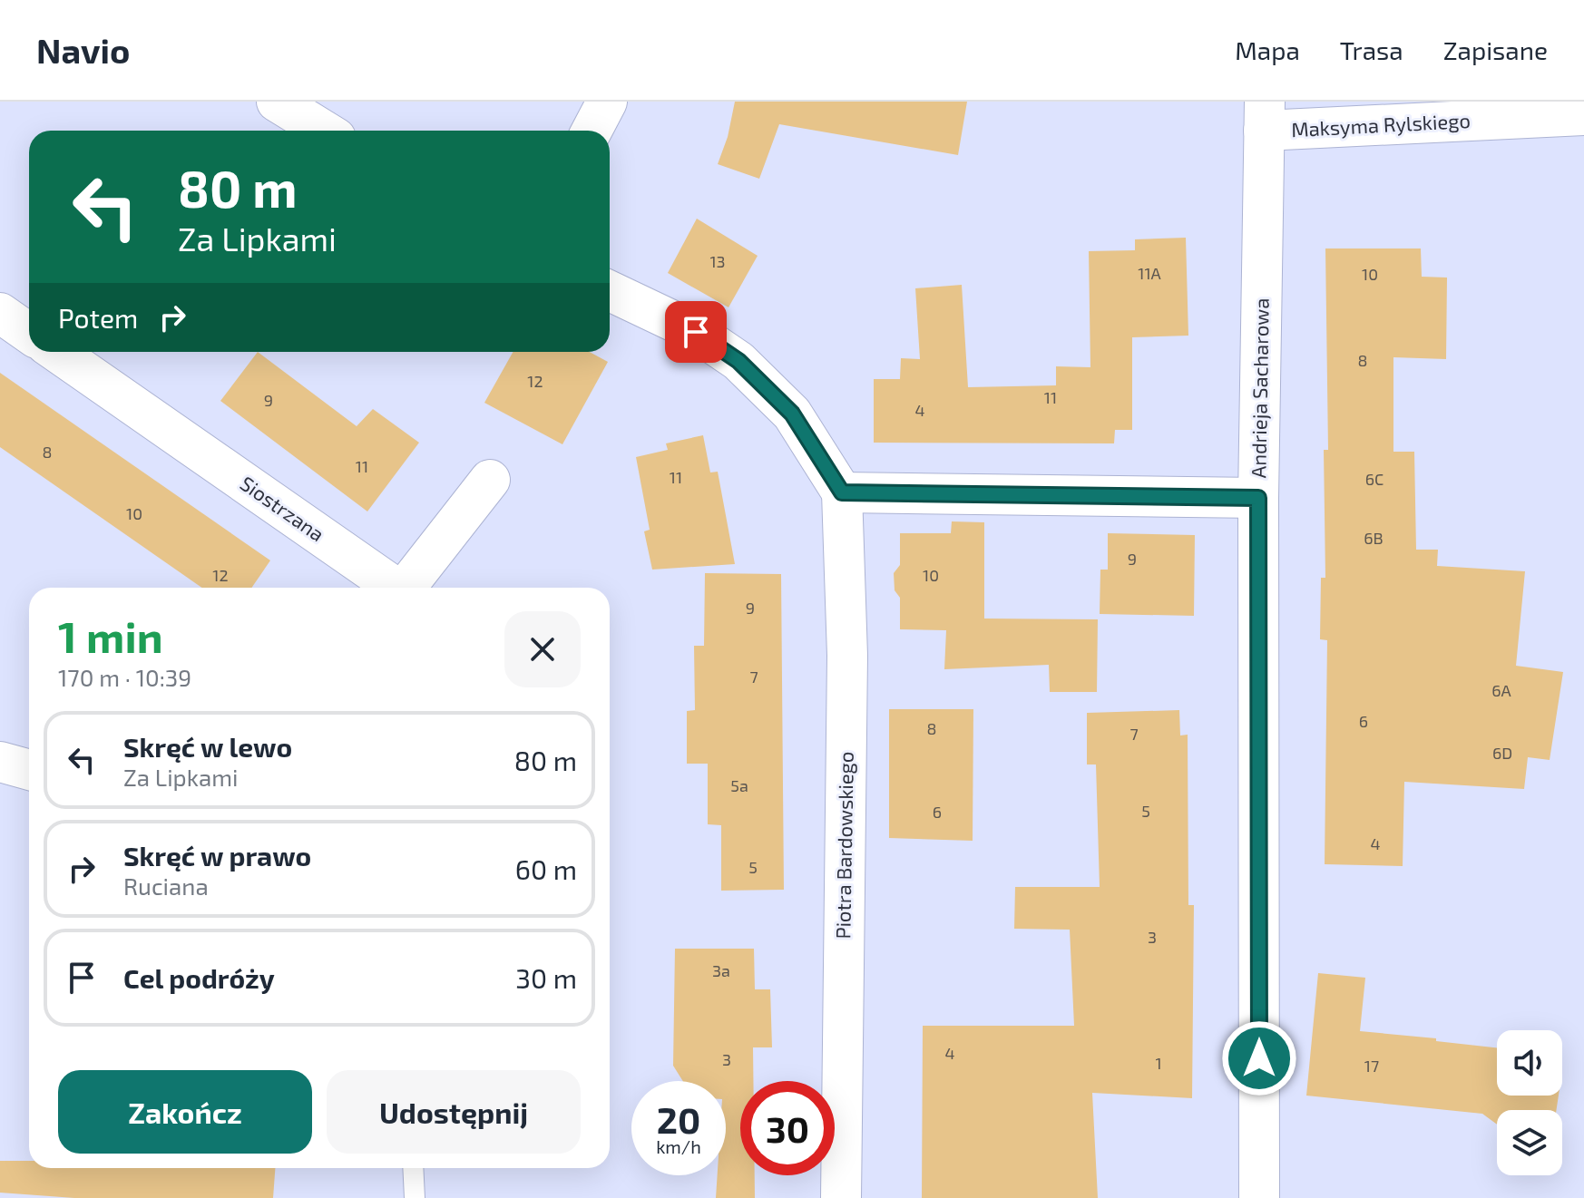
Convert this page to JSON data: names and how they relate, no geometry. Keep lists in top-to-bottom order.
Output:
{
  "streets": {
    "street": [
      "Maksyma Rylskiego",
      "Andrieja Sacharowa",
      "Siostrzana",
      "Piotra Bardowskiego"
    ]
  },
  "crossings": [
    ["Maksyma Rylskiego", "Andrieja Sacharowa"]
  ],
  "house_numbers": [
    "13",
    "11A",
    "10",
    "8",
    "12",
    "11",
    "9",
    "4",
    "8",
    "11",
    "11",
    "6C",
    "10",
    "6B",
    "9",
    "12",
    "10",
    "9",
    "7",
    "6A",
    "6",
    "8",
    "7",
    "6D",
    "5a",
    "5",
    "6",
    "4",
    "5",
    "3",
    "3a",
    "4",
    "3",
    "1",
    "17"
  ],
  "page": {
    "header": "Navio",
    "nav": ["Mapa", "Trasa", "Zapisane"],
    "turn": ["80 m", "Za Lipkami"],
    "then": "Potem",
    "heading": ["1 min", "170 m · 10:39"],
    "list": [
      {
        "name": "Skręć w lewo",
        "note": "Za Lipkami",
        "value": "80 m"
      },
      {
        "name": "Skręć w prawo",
        "note": "Ruciana",
        "value": "60 m"
      },
      {
        "name": "Cel podróży",
        "value": "30 m"
      }
    ],
    "buttons": ["Zakończ", "Udostępnij"],
    "speed": "20 km/h",
    "limit": "30"
  }
}
